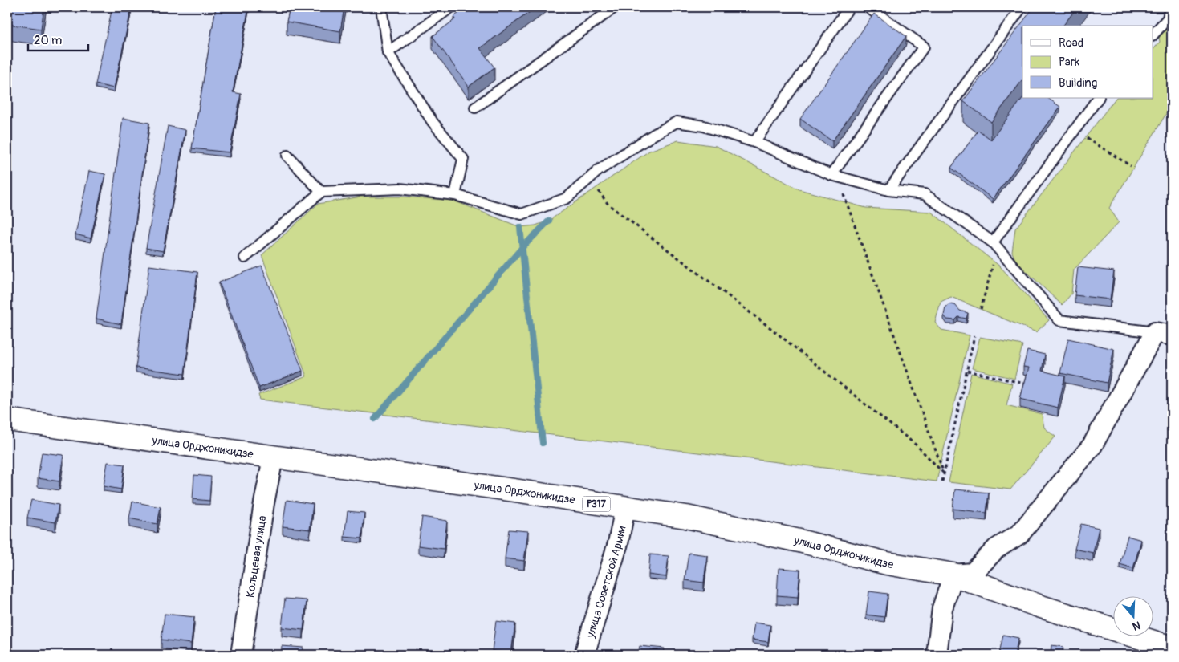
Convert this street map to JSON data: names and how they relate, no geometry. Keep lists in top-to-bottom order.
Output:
{
  "streets": {
    "main road": ["улица Орджоникидзе", "Р317"],
    "street": ["Кольцевая улица", "улица Советской Армии"]
  },
  "crossings": [
    ["улица Орджоникидзе", "Кольцевая улица"],
    ["улица Орджоникидзе", "улица Советской Армии"]
  ],
  "legend": ["Road", "Park", "Building"],
  "scale_bar": "20 m",
  "north": "bottom"
}
